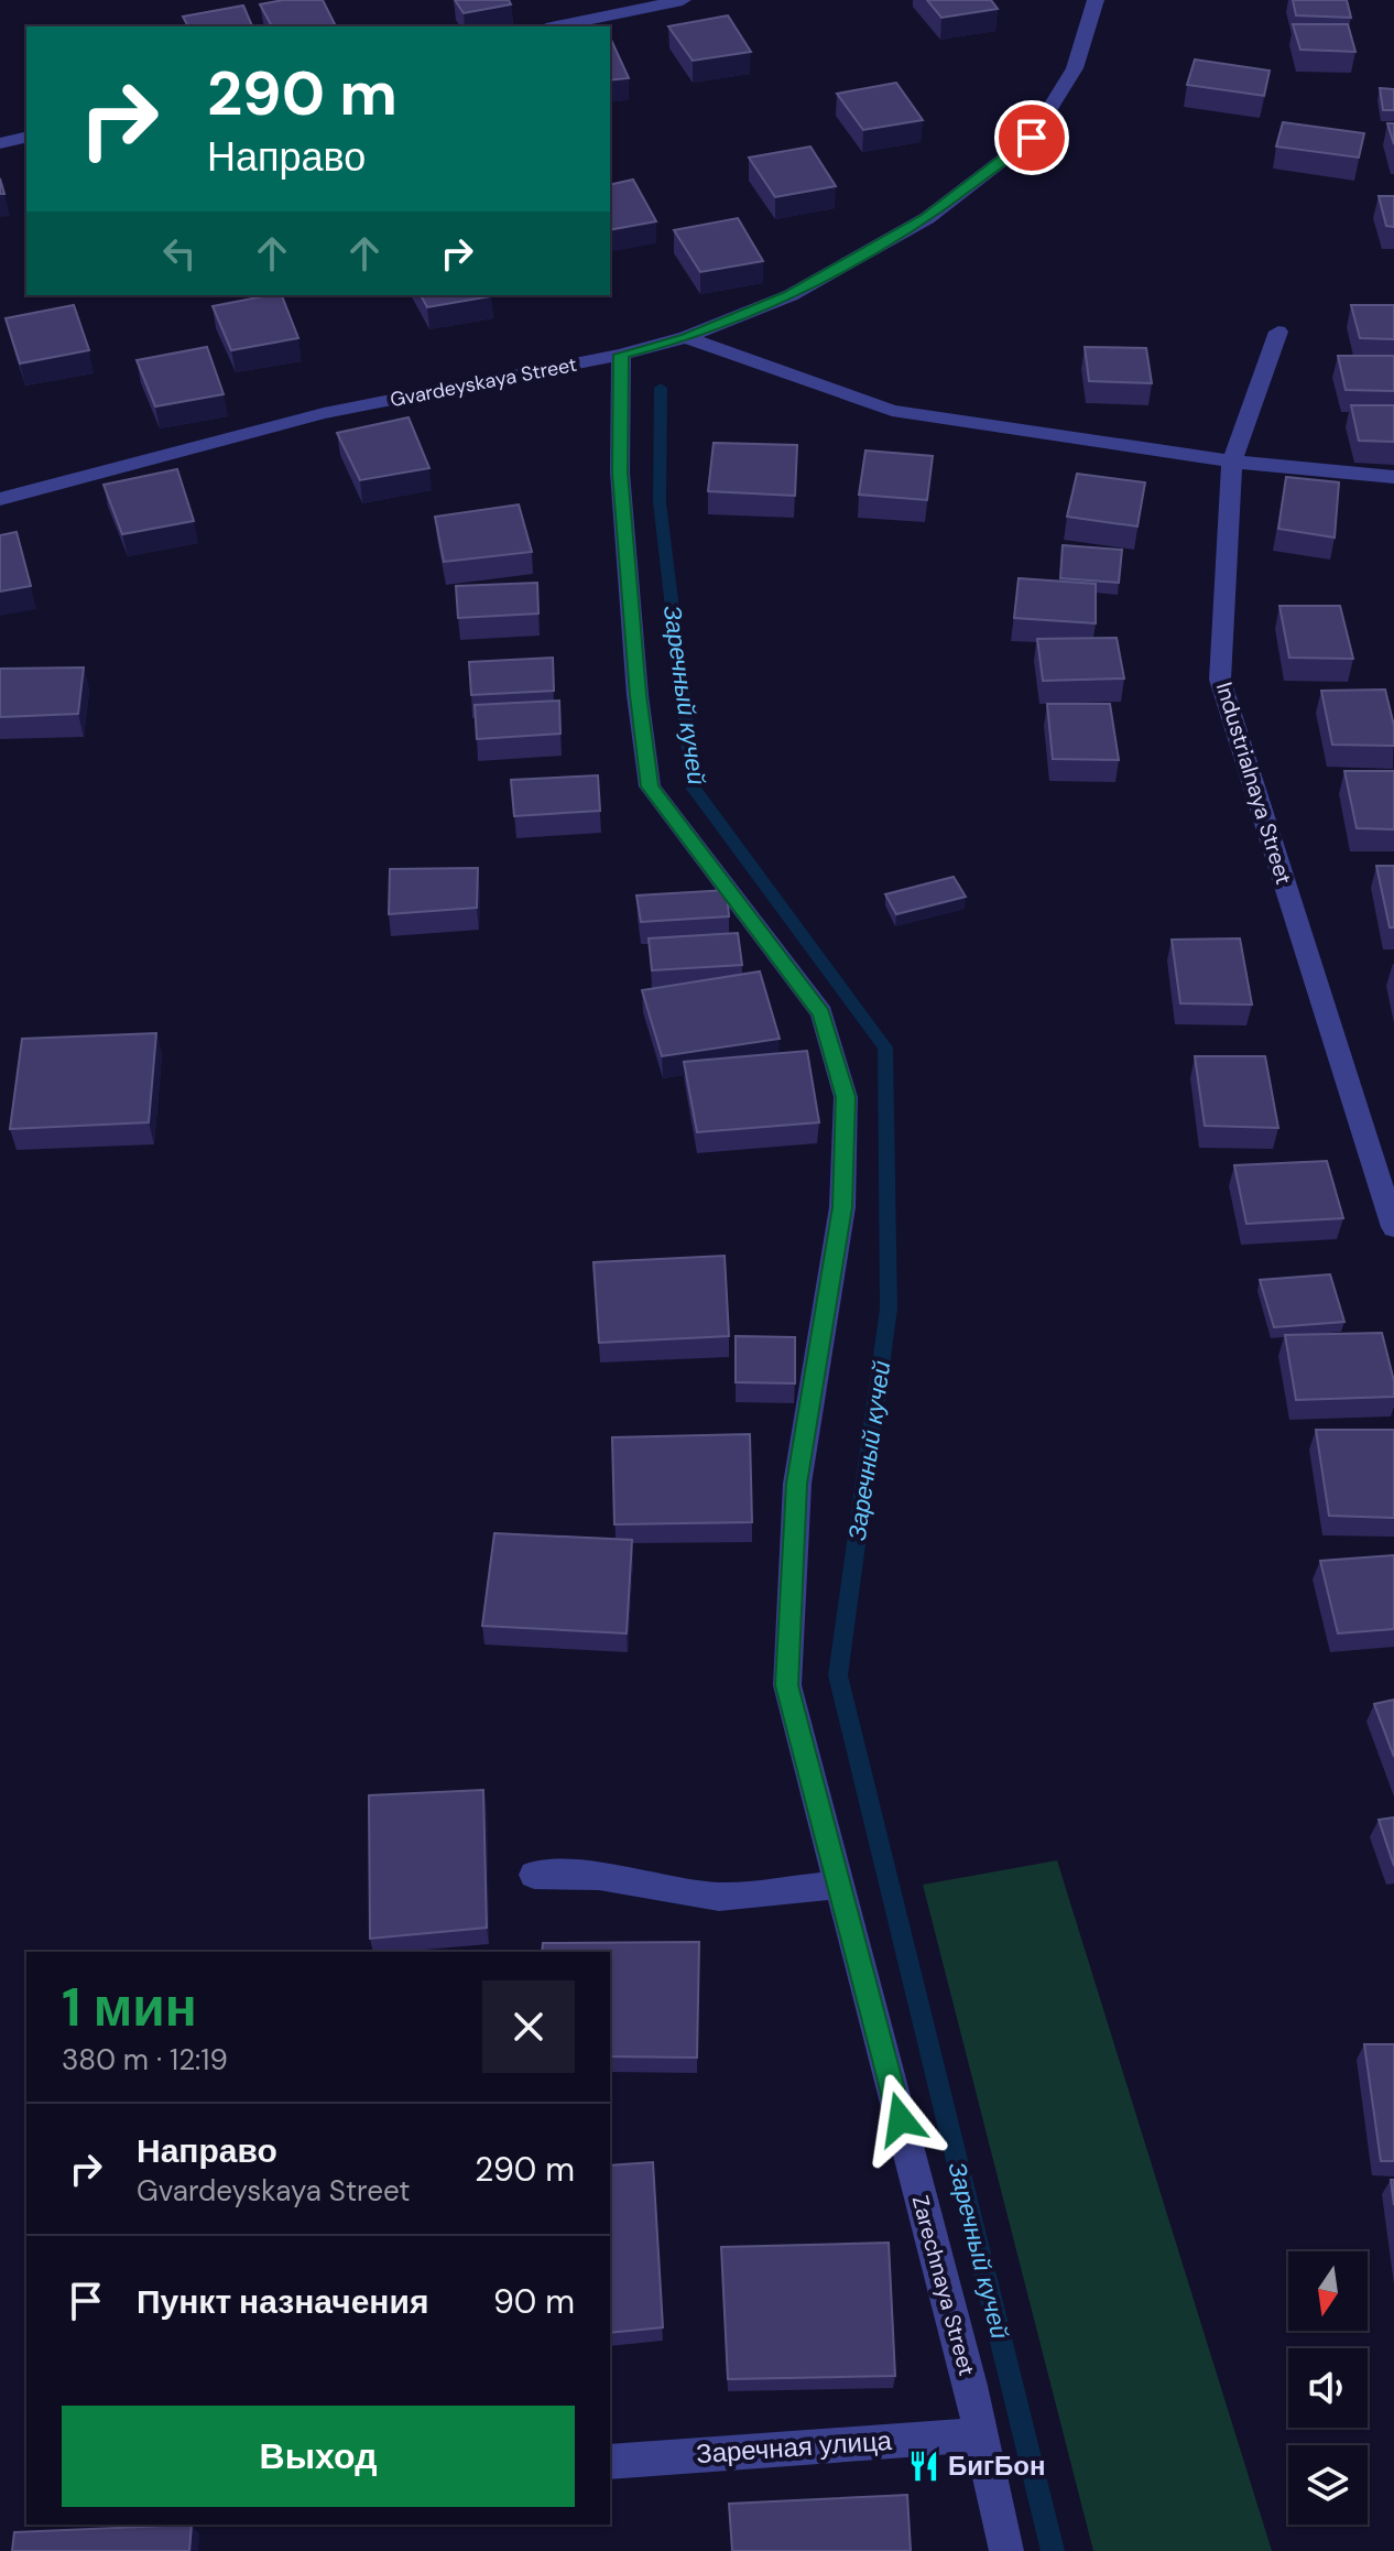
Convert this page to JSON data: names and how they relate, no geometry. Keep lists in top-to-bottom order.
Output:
{
  "streets": {
    "street": [
      "Gvardeyskaya Street",
      "Industrialnaya Street",
      "Zarechnaya Street",
      "Заречная улица"
    ]
  },
  "crossings": [
    ["Gvardeyskaya Street", "Zarechnaya Street"],
    ["Zarechnaya Street", "Заречная улица"]
  ],
  "water": ["Заречный кучей"],
  "places": {
    "restaurant": ["БигБон"]
  },
  "north": "bottom",
  "page": {
    "turn": ["290 m", "Направо"],
    "heading": ["1 мин", "380 m · 12:19"],
    "list": [
      {
        "name": "Направо",
        "note": "Gvardeyskaya Street",
        "value": "290 m"
      },
      {
        "name": "Пункт назначения",
        "value": "90 m"
      }
    ],
    "buttons": "Выход"
  }
}
